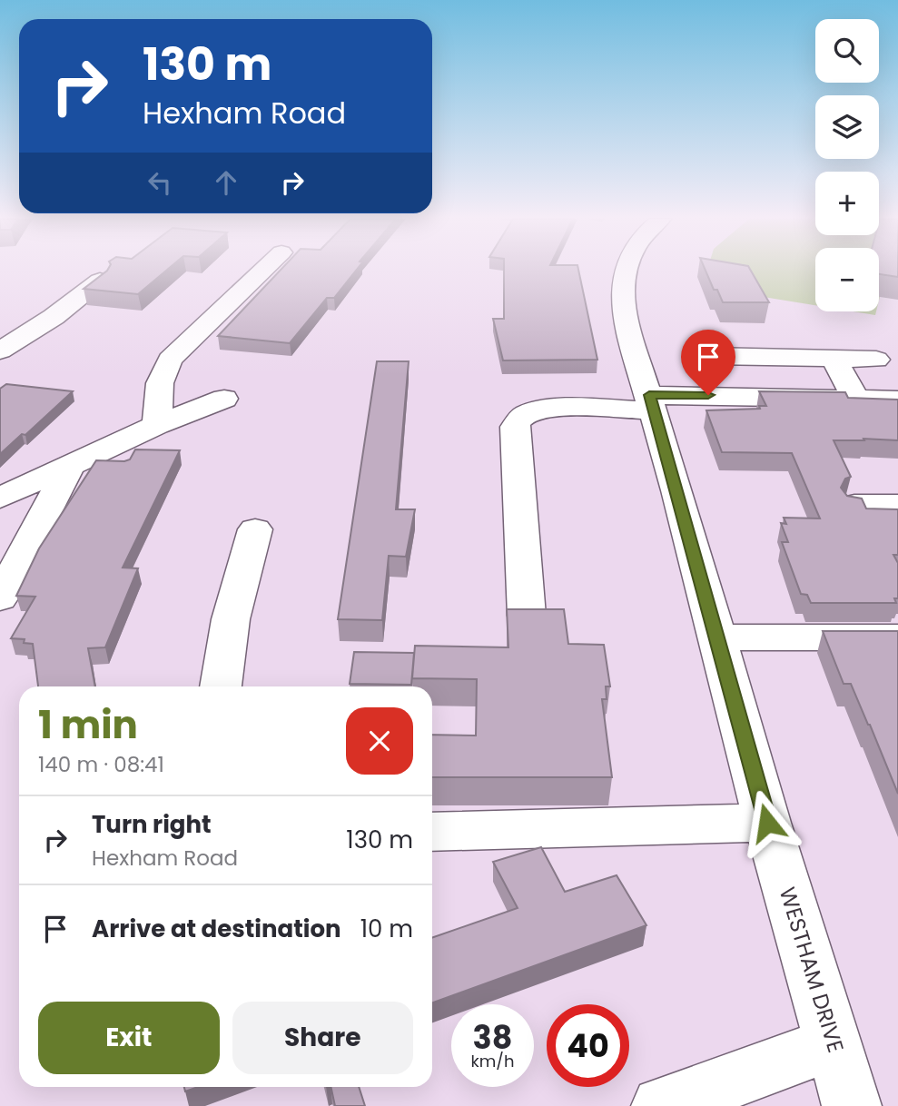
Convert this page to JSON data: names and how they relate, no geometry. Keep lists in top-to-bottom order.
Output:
{
  "streets": {
    "street": ["WESTHAM DRIVE"]
  },
  "page": {
    "map_buttons": ["+", "−"],
    "turn": ["130 m", "Hexham Road"],
    "heading": ["1 min", "140 m · 08:41"],
    "list": [
      {
        "name": "Turn right",
        "note": "Hexham Road",
        "value": "130 m"
      },
      {
        "name": "Arrive at destination",
        "value": "10 m"
      }
    ],
    "buttons": ["Exit", "Share"],
    "speed": "38 km/h",
    "limit": "40"
  }
}
